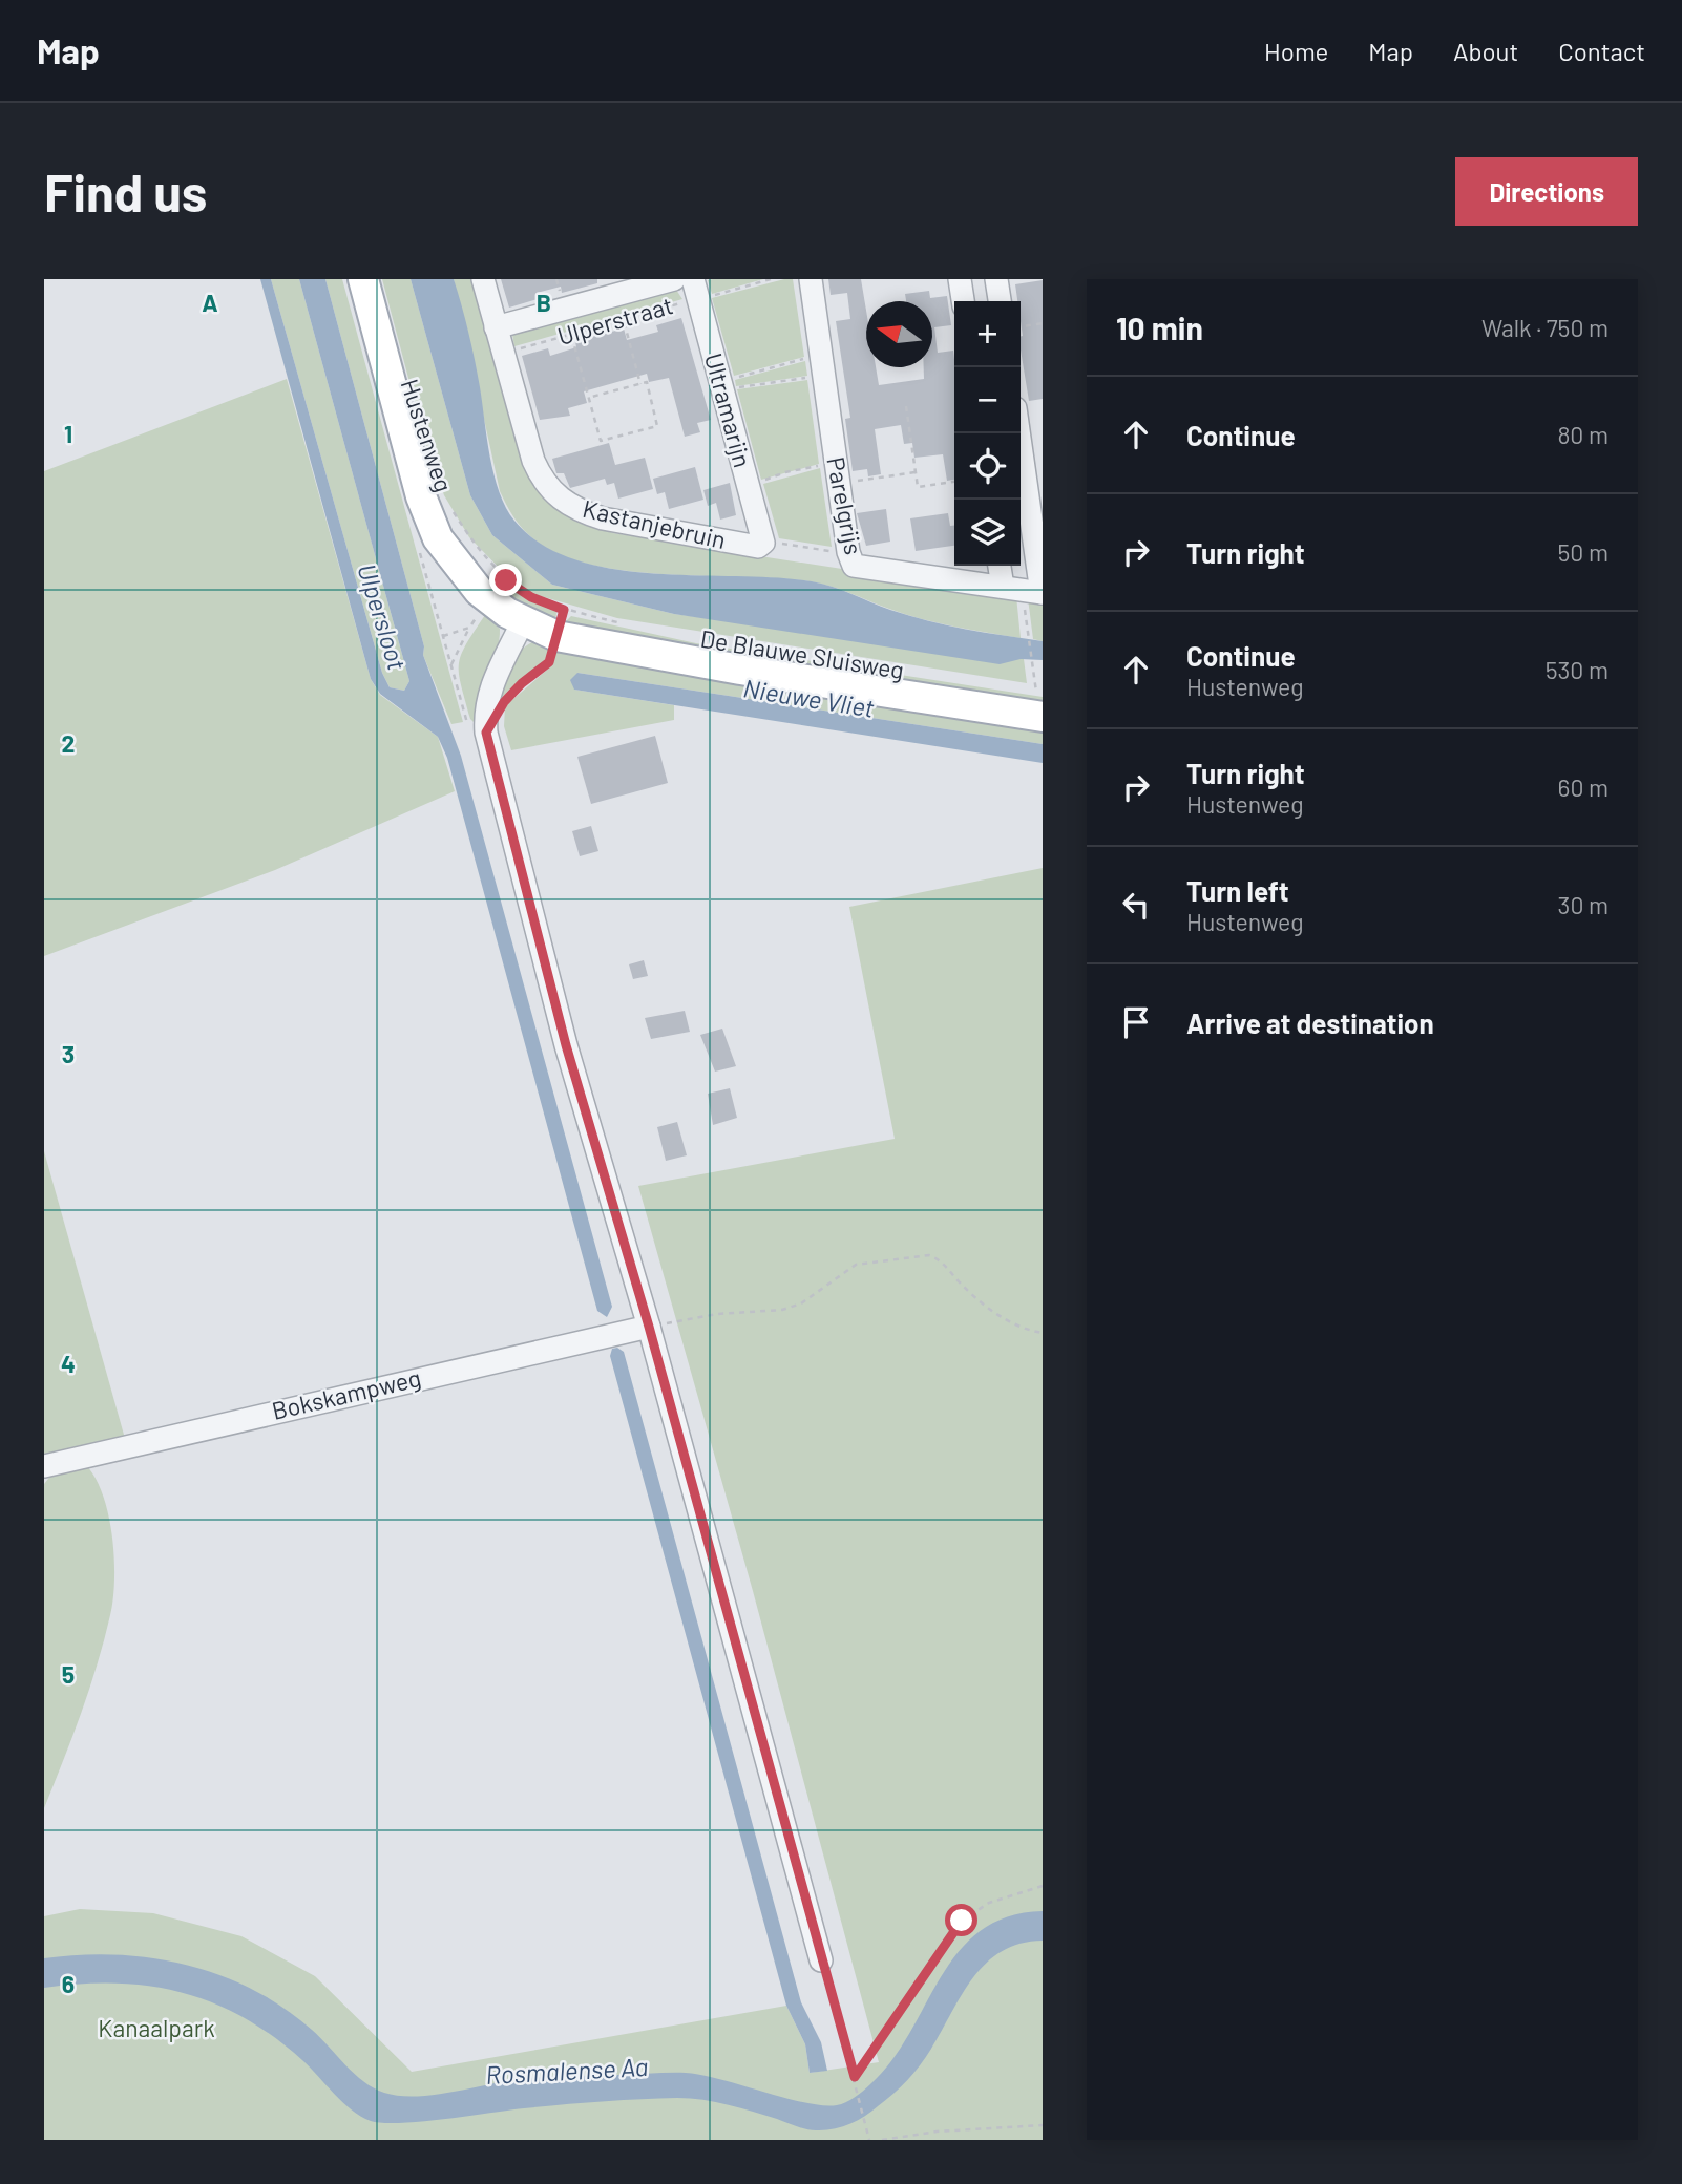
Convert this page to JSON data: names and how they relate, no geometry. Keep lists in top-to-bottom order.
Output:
{
  "streets": {
    "main road": ["Hustenweg", "De Blauwe Sluisweg"],
    "street": [
      "Ulperstraat",
      "Ultramarijn",
      "Parelgrijs",
      "Kastanjebruin",
      "Bokskampweg"
    ]
  },
  "crossings": [
    ["Ulperstraat", "Ultramarijn"],
    ["Ulperstraat", "Kastanjebruin"],
    ["Ultramarijn", "Kastanjebruin"],
    ["Hustenweg", "De Blauwe Sluisweg"]
  ],
  "water": ["Ulpersloot", "Nieuwe Vliet", "Rosmalense Aa"],
  "parks": ["Kanaalpark"],
  "north": "left",
  "page": {
    "header": "Map",
    "nav": [
      "Home",
      "Map",
      "About",
      "Contact"
    ],
    "buttons": "Directions",
    "title": "Find us",
    "heading": ["10 min", "Walk · 750 m"],
    "map_buttons": ["+", "−"],
    "list": [
      ["Continue", "80 m"],
      ["Turn right", "50 m"],
      ["Continue", "Hustenweg", "530 m"],
      ["Turn right", "Hustenweg", "60 m"],
      ["Turn left", "Hustenweg", "30 m"],
      "Arrive at destination"
    ]
  },
  "grid": {
    "columns": ["A", "B"],
    "rows": [
      "1",
      "2",
      "3",
      "4",
      "5",
      "6"
    ]
  }
}
